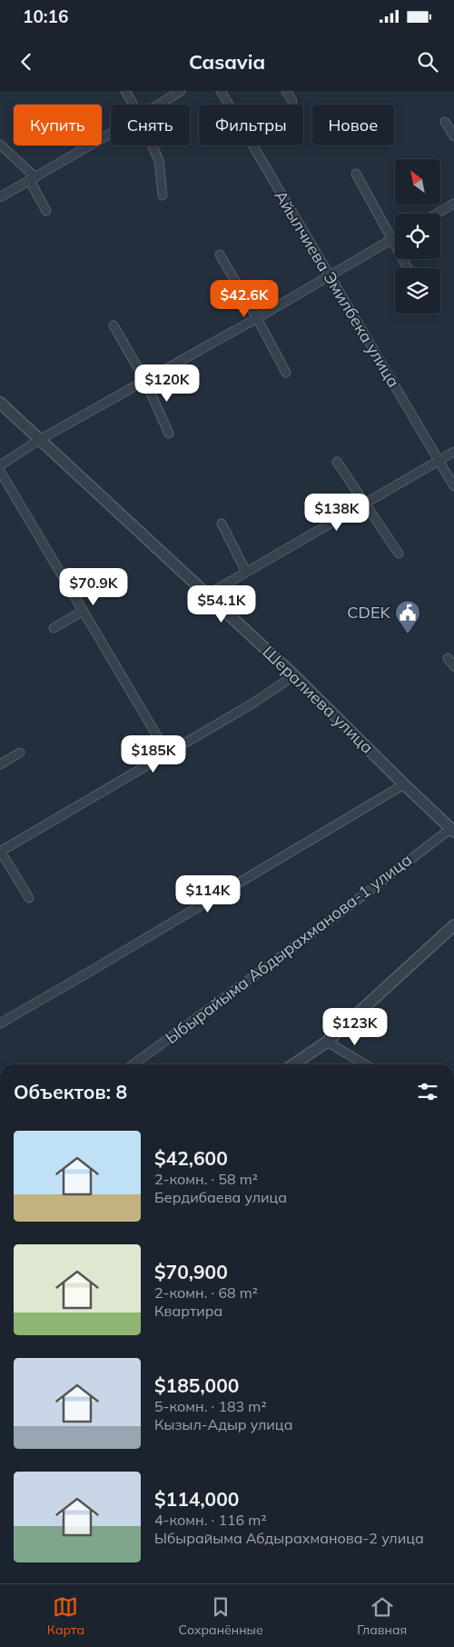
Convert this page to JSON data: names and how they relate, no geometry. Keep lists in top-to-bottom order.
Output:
{
  "streets": {
    "street": ["Айылчиева Эмилбека улица", "Шералиева улица", "Ыбырайыма Абдырахманова-1 улица"]
  },
  "crossings": [
    ["Шералиева улица", "Ыбырайыма Абдырахманова-1 улица"]
  ],
  "places": {
    "public building": ["CDEK"]
  },
  "north": "top left",
  "page": {
    "status": "10:16",
    "header": "Casavia",
    "chip": [
      "Купить",
      "Снять",
      "Фильтры",
      "Новое"
    ],
    "price": [
      "$42.6K",
      "$120K",
      "$138K",
      "$70.9K",
      "$54.1K",
      "$185K",
      "$114K",
      "$123K"
    ],
    "heading": "Объектов: 8",
    "list": [
      {
        "name": "$42,600",
        "note": "2-комн. · 58 m² · Бердибаева улица"
      },
      {
        "name": "$70,900",
        "note": "2-комн. · 68 m² · Квартира"
      },
      {
        "name": "$185,000",
        "note": "5-комн. · 183 m² · Кызыл-Адыр улица"
      },
      {
        "name": "$114,000",
        "note": "4-комн. · 116 m² · Ыбырайыма Абдырахманова-2 улица"
      }
    ],
    "tabs": ["Карта", "Сохранённые", "Главная"]
  }
}
